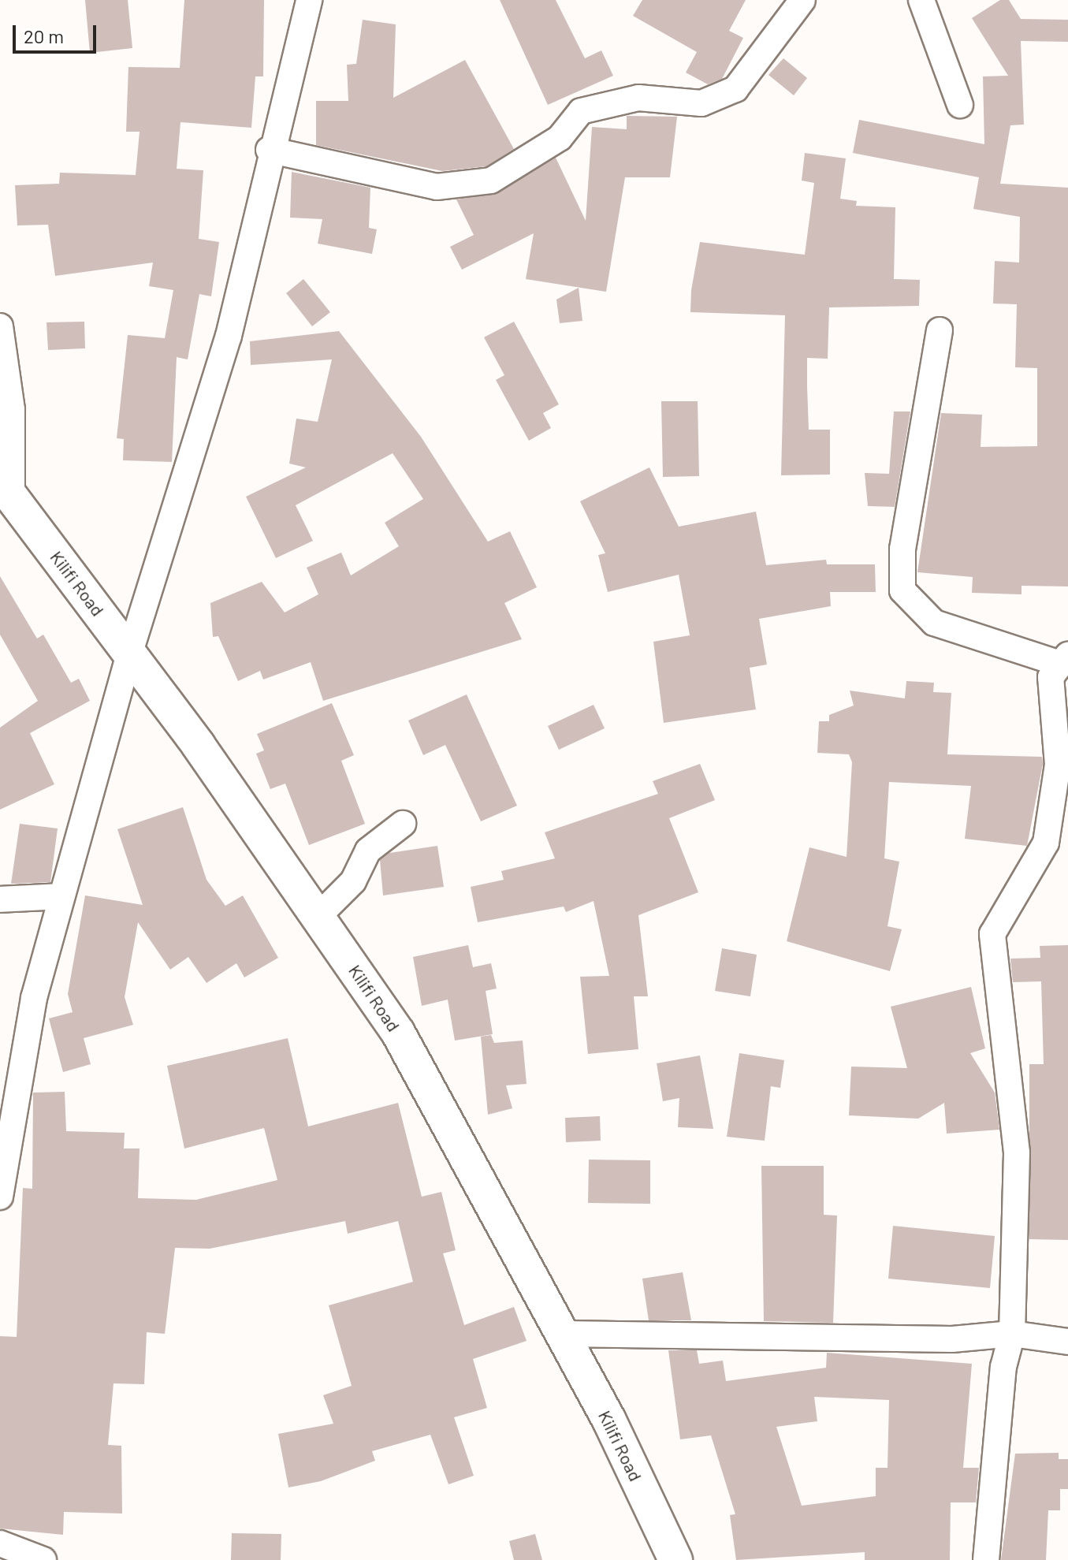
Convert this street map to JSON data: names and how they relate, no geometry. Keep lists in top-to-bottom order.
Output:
{
  "streets": {
    "street": ["Kilifi Road"]
  },
  "scale_bar": "20 m"
}
